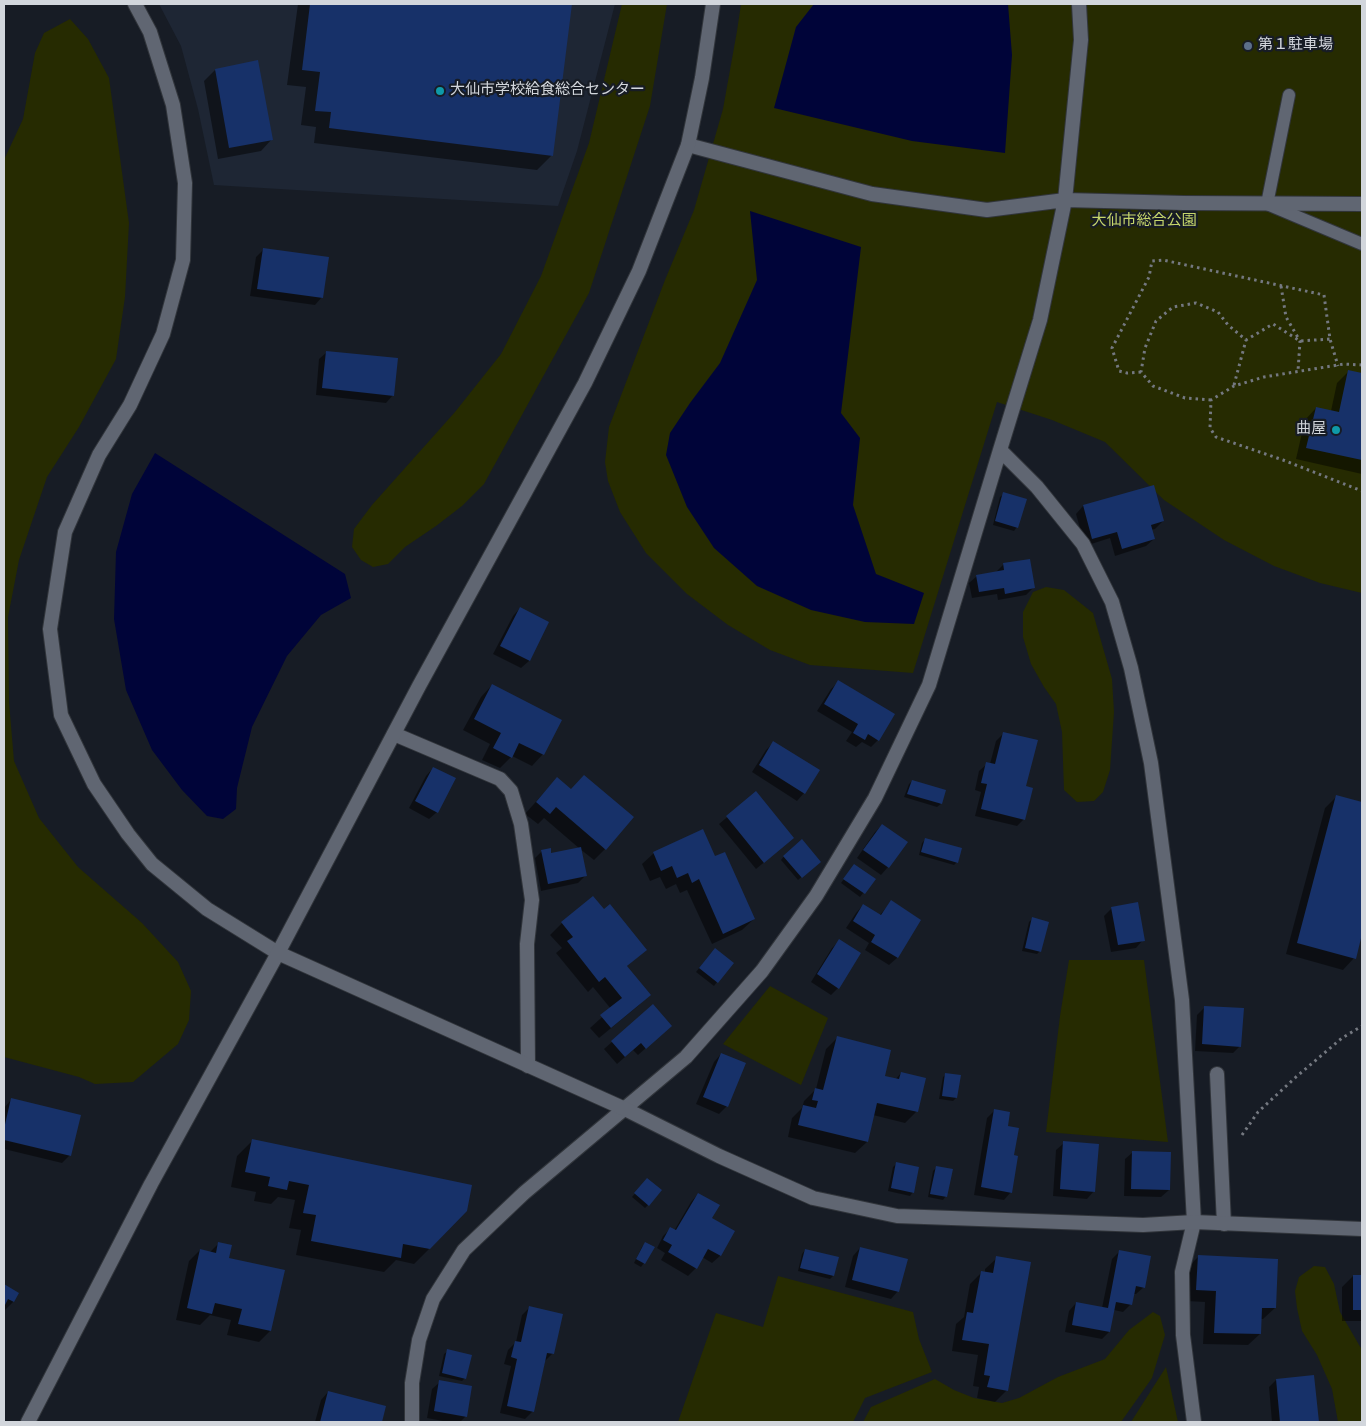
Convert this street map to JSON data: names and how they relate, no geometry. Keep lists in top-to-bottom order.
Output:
{
  "parks": ["大仙市総合公園"],
  "places": ["第１駐車場", "大仙市学校給食総合センター", "曲屋"]
}
